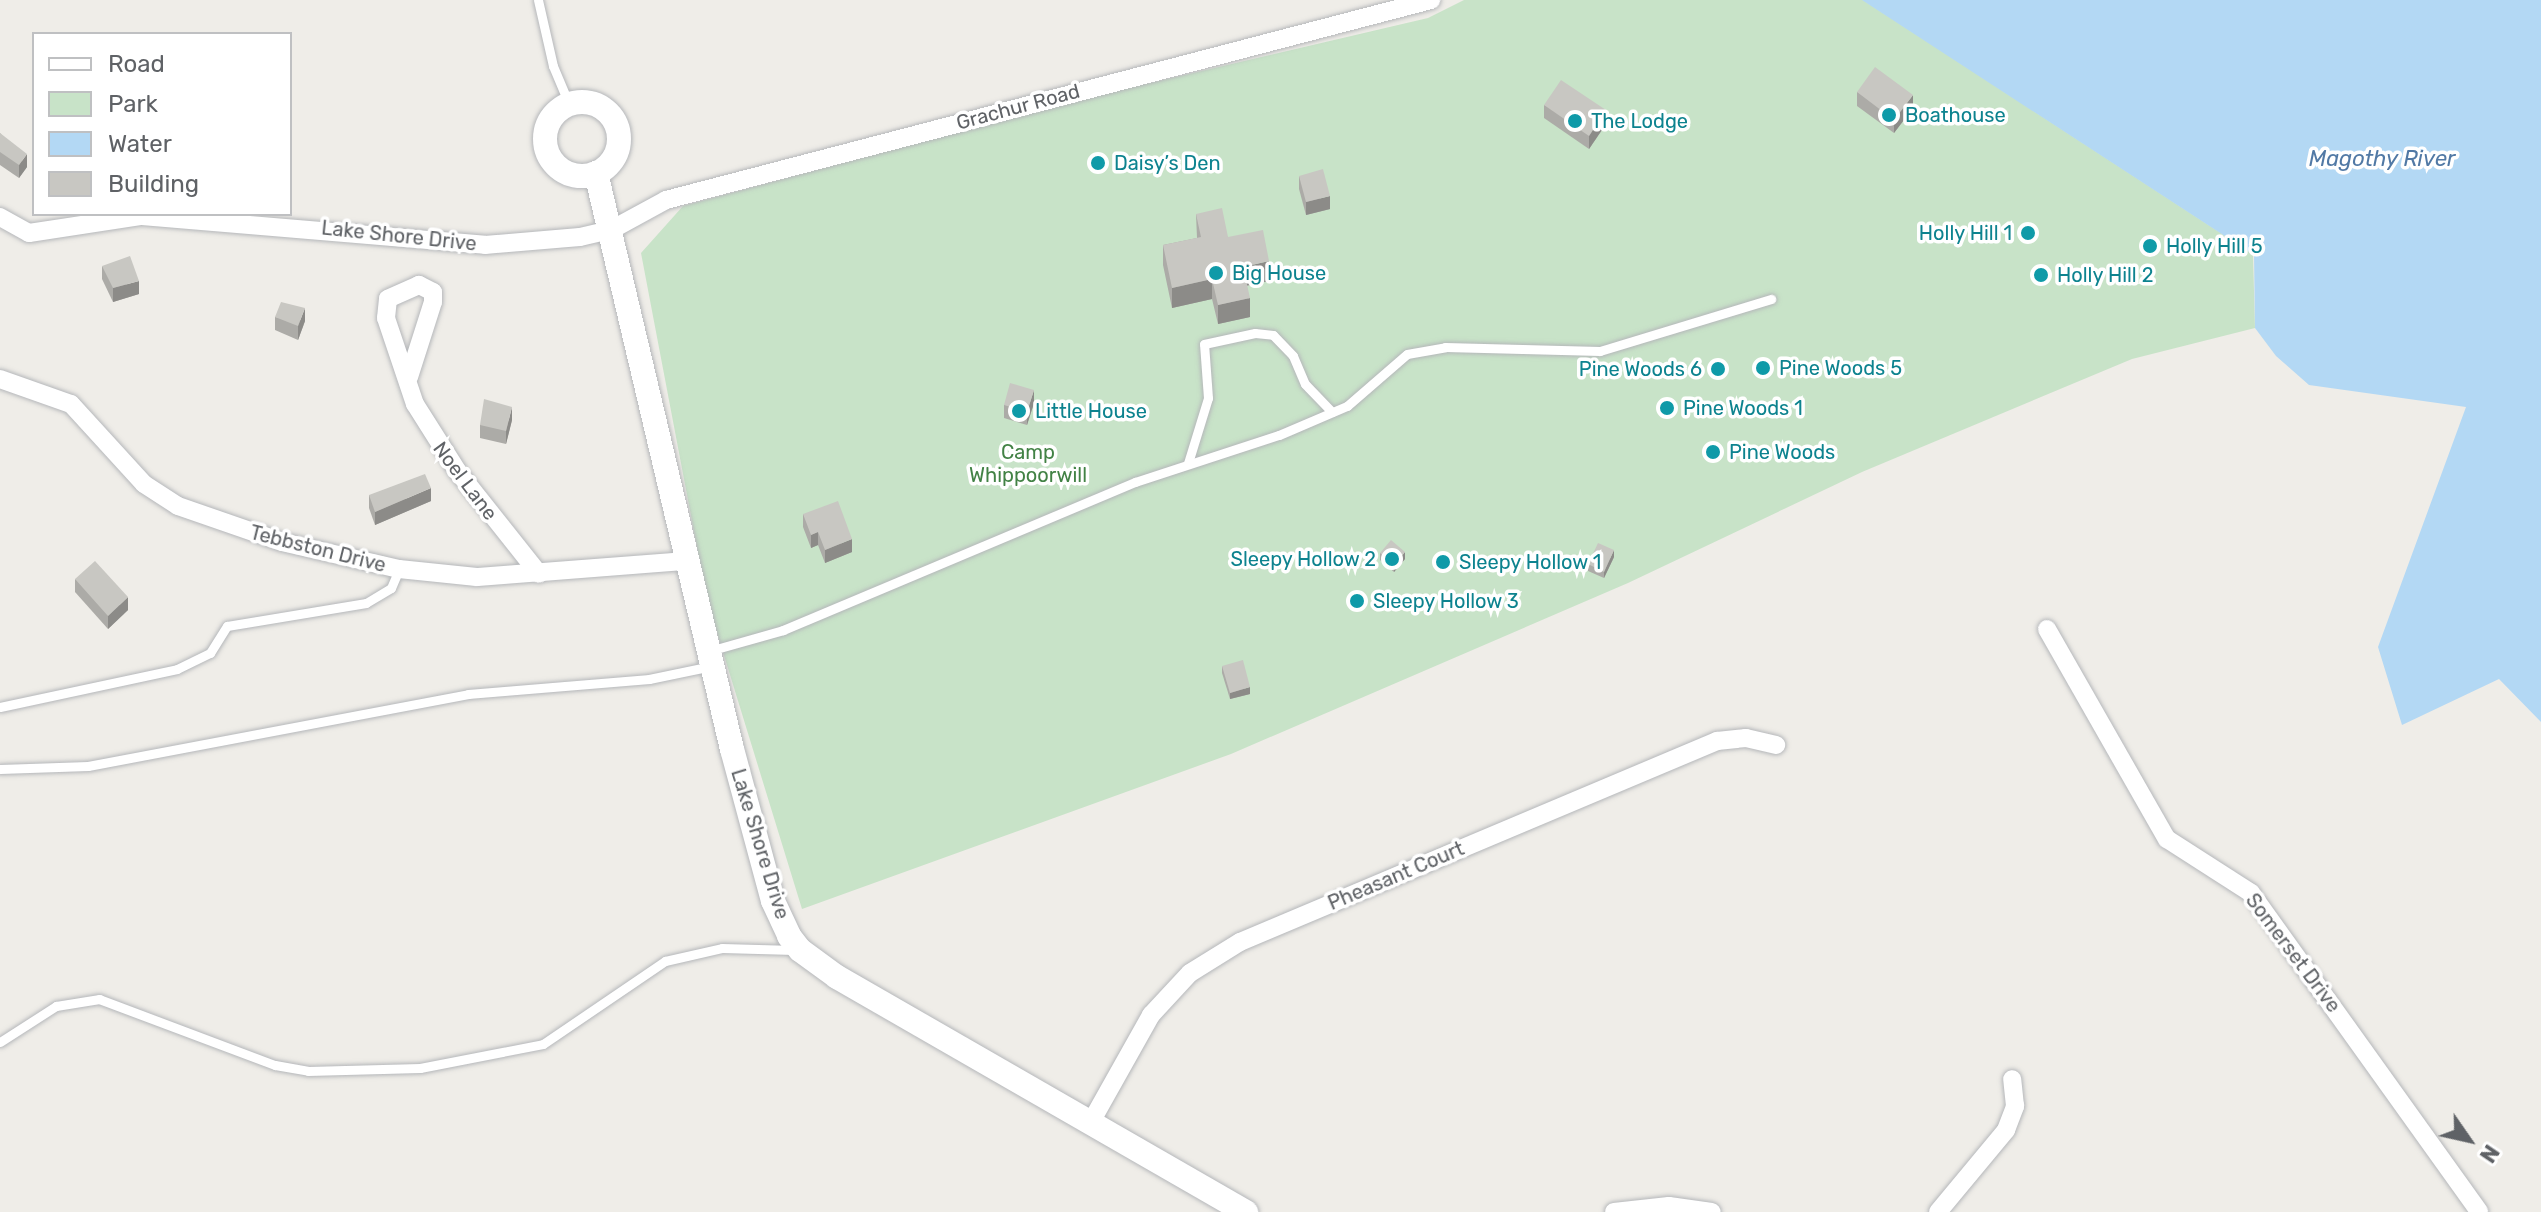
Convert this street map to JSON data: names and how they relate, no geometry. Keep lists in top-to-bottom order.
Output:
{
  "streets": {
    "street": [
      "Grachur Road",
      "Lake Shore Drive",
      "Noel Lane",
      "Tebbston Drive",
      "Pheasant Court",
      "Somerset Drive"
    ]
  },
  "crossings": [
    ["Grachur Road", "Lake Shore Drive"],
    ["Lake Shore Drive", "Tebbston Drive"],
    ["Lake Shore Drive", "Pheasant Court"],
    ["Noel Lane", "Tebbston Drive"]
  ],
  "water": ["Magothy River"],
  "parks": ["Camp Whippoorwill"],
  "places": [
    "Boathouse",
    "The Lodge",
    "Daisy’s Den",
    "Holly Hill 1",
    "Holly Hill 5",
    "Big House",
    "Holly Hill 2",
    "Pine Woods 5",
    "Pine Woods 6",
    "Pine Woods 1",
    "Little House",
    "Pine Woods",
    "Sleepy Hollow 2",
    "Sleepy Hollow 1",
    "Sleepy Hollow 3"
  ],
  "legend": [
    "Road",
    "Park",
    "Water",
    "Building"
  ],
  "north": "bottom right"
}
